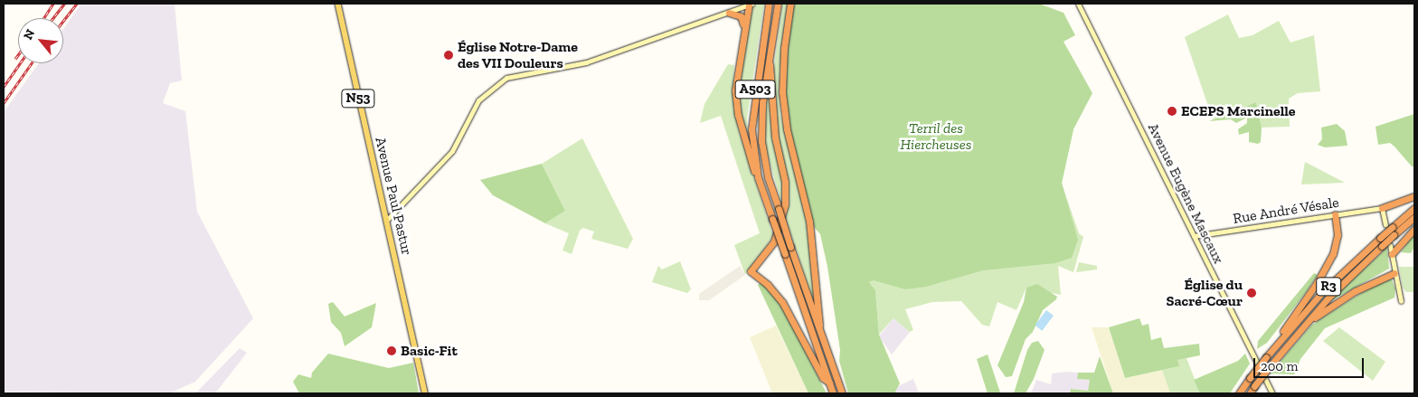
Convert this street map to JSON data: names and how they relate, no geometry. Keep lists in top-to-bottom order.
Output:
{
  "streets": {
    "highway": ["A503", "R3"],
    "main road": ["N53", "Avenue Paul Pastur"],
    "street": ["Avenue Eugène Mascaux", "Rue André Vésale"]
  },
  "crossings": [
    ["Avenue Eugène Mascaux", "Rue André Vésale"]
  ],
  "parks": ["Terril des Hiercheuses"],
  "places": [
    "Église Notre-Dame des VII Douleurs",
    "ECEPS Marcinelle",
    "Église du Sacré-Cœur",
    "Basic-Fit"
  ],
  "scale_bar": "200 m",
  "north": "top left"
}
